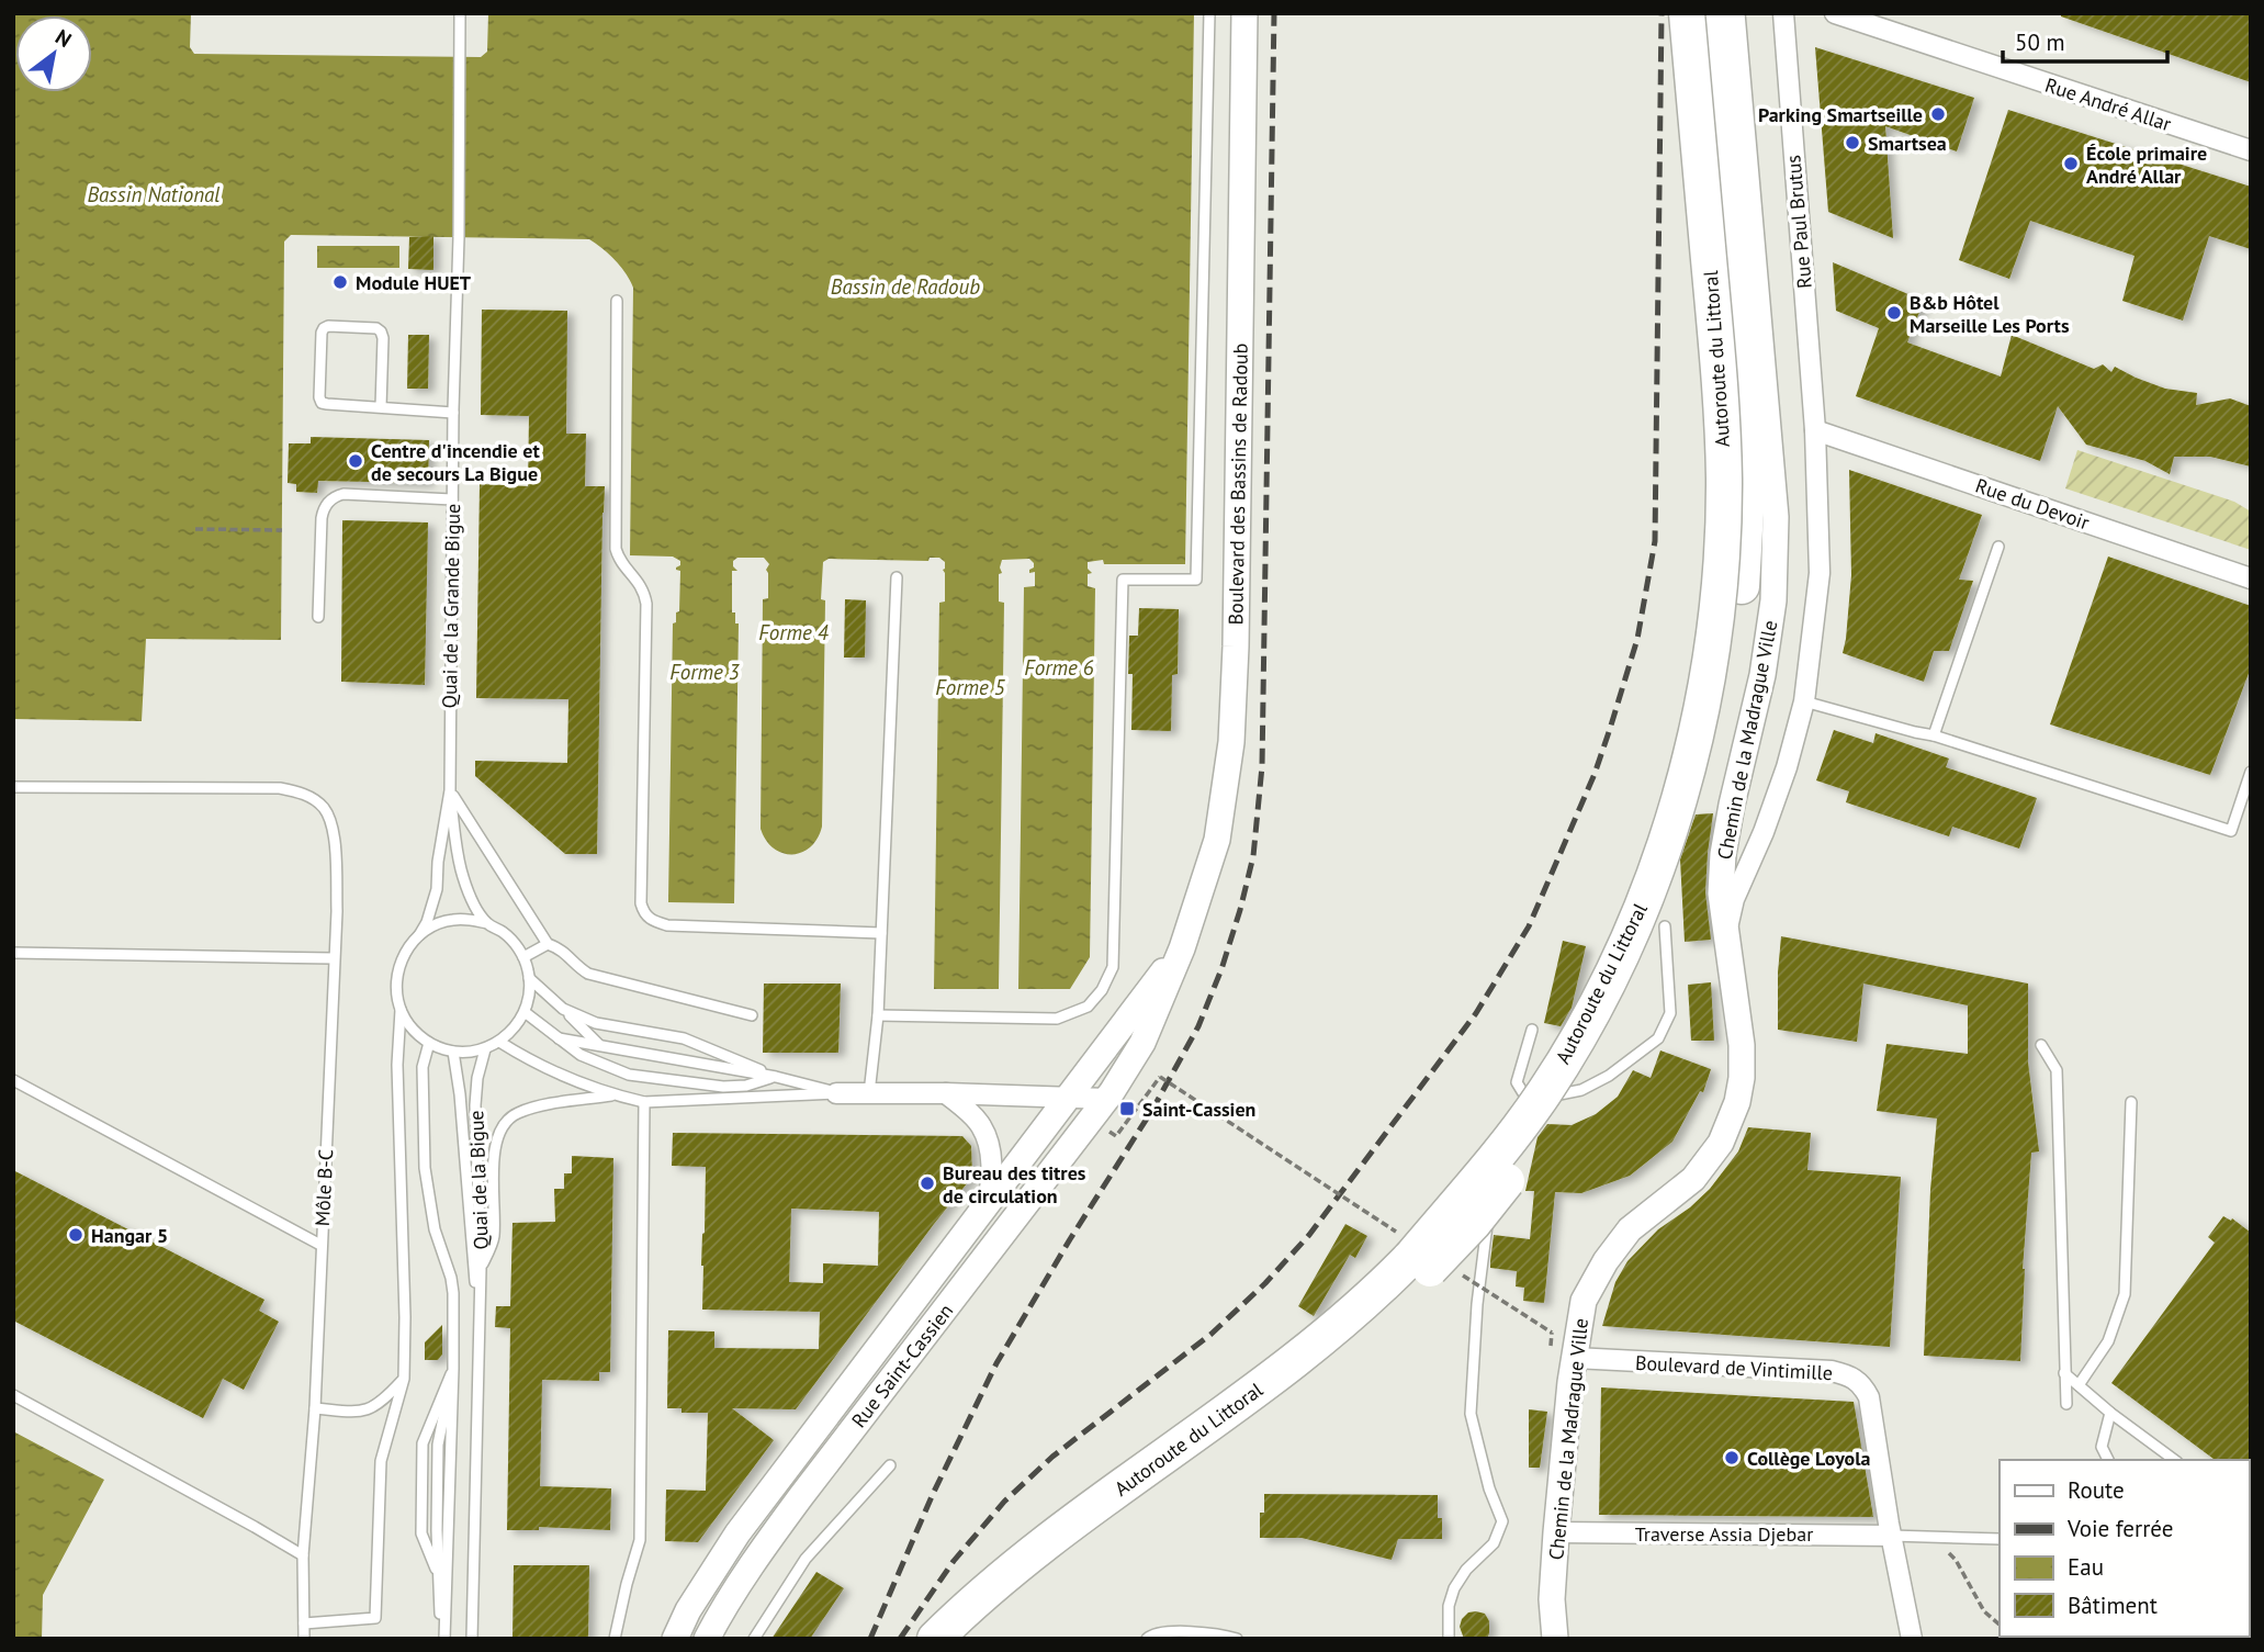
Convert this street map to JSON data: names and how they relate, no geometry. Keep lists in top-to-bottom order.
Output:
{
  "streets": {
    "highway": ["Autoroute du Littoral"],
    "street": [
      "Rue André Allar",
      "Rue Paul Brutus",
      "Boulevard des Bassins de Radoub",
      "Rue du Devoir",
      "Chemin de la Madrague Ville",
      "Rue Saint-Cassien",
      "Boulevard de Vintimille",
      "Traverse Assia Djebar"
    ],
    "lane": ["Quai de la Grande Bigue", "Quai de la Bigue", "Môle B-C"]
  },
  "crossings": [
    ["Rue Paul Brutus", "Rue du Devoir"],
    ["Rue Paul Brutus", "Chemin de la Madrague Ville"],
    ["Boulevard des Bassins de Radoub", "Rue Saint-Cassien"],
    ["Quai de la Grande Bigue", "Quai de la Bigue"],
    ["Chemin de la Madrague Ville", "Boulevard de Vintimille"],
    ["Chemin de la Madrague Ville", "Traverse Assia Djebar"],
    ["Boulevard de Vintimille", "Traverse Assia Djebar"]
  ],
  "water": [
    "Bassin National",
    "Bassin de Radoub",
    "Forme 4",
    "Forme 6",
    "Forme 3",
    "Forme 5"
  ],
  "places": {
    "other": [
      "Parking Smartseille",
      "Smartsea",
      "École primaire André Allar",
      "Module HUET",
      "B&b Hôtel Marseille Les Ports",
      "Centre d'incendie et de secours La Bigue",
      "Bureau des titres de circulation",
      "Hangar 5",
      "Collège Loyola"
    ],
    "transit": ["Saint-Cassien"]
  },
  "legend": [
    "Route",
    "Voie ferrée",
    "Eau",
    "Bâtiment"
  ],
  "scale_bar": "50 m",
  "north": "top right"
}
